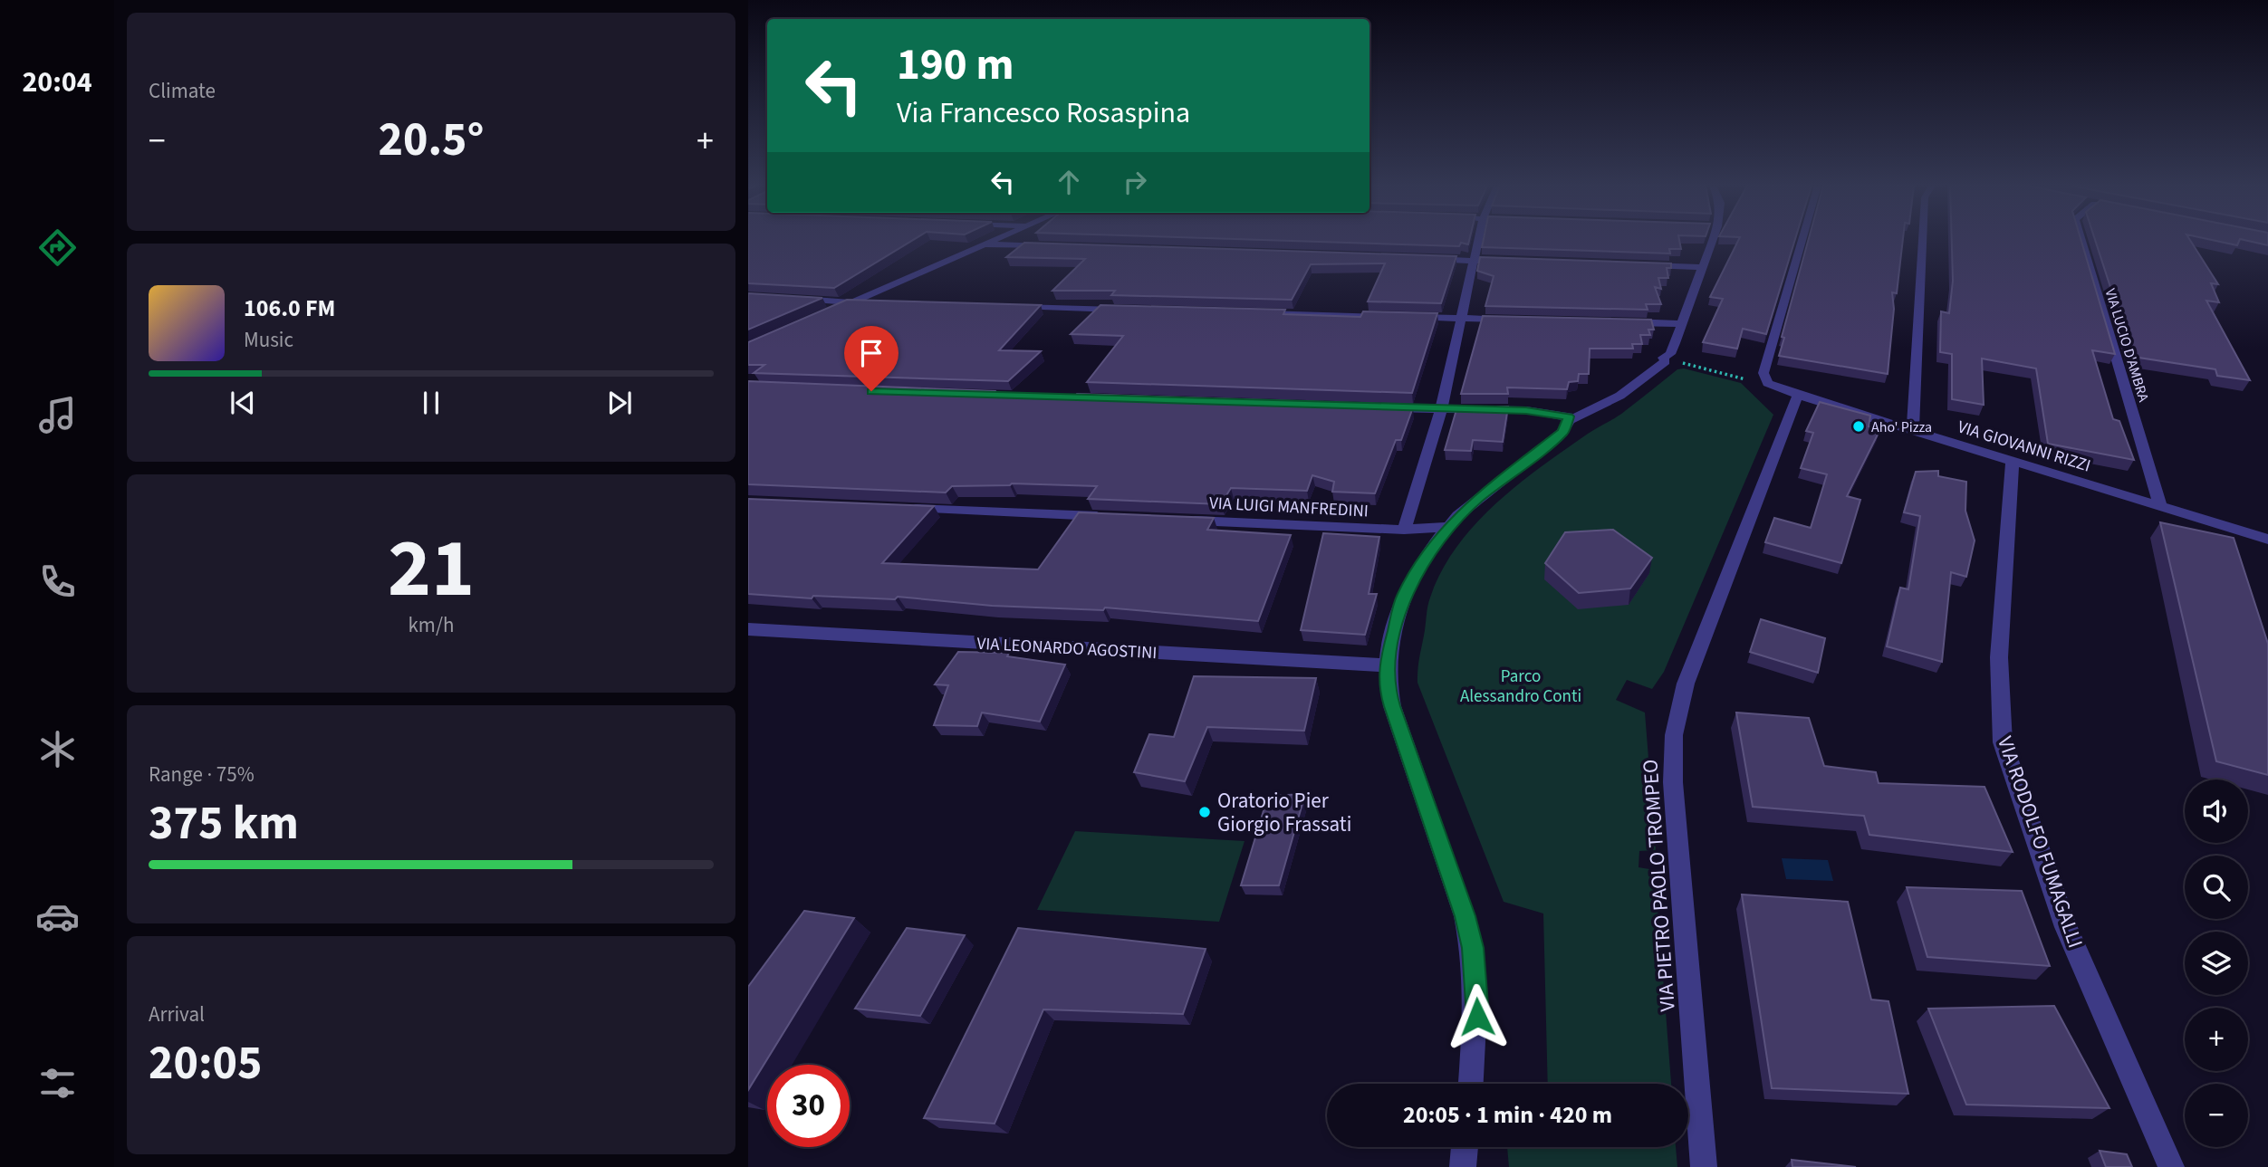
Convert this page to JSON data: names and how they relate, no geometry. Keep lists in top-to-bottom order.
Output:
{
  "streets": {
    "street": [
      "VIA LUCIO D'AMBRA",
      "VIA GIOVANNI RIZZI",
      "VIA LUIGI MANFREDINI",
      "VIA LEONARDO AGOSTINI",
      "VIA RODOLFO FUMAGALLI",
      "VIA PIETRO PAOLO TROMPEO"
    ]
  },
  "crossings": [
    ["VIA LUCIO D'AMBRA", "VIA GIOVANNI RIZZI"],
    ["VIA GIOVANNI RIZZI", "VIA RODOLFO FUMAGALLI"],
    ["VIA GIOVANNI RIZZI", "VIA PIETRO PAOLO TROMPEO"]
  ],
  "parks": ["Parco Alessandro Conti"],
  "places": ["Aho' Pizza", "Oratorio Pier Giorgio Frassati"],
  "page": {
    "tabs": "20:04",
    "tile": [
      "Climate",
      ["21", "km/h"],
      ["Range · 75%", "375 km"],
      ["Arrival", "20:05"]
    ],
    "turn": ["190 m", "Via Francesco Rosaspina"],
    "heat": ["−", "20.5°", "+"],
    "song": ["106.0 FM", "Music"],
    "map_buttons": ["+", "−"],
    "limit": "30",
    "trip": "20:05 · 1 min · 420 m"
  }
}
